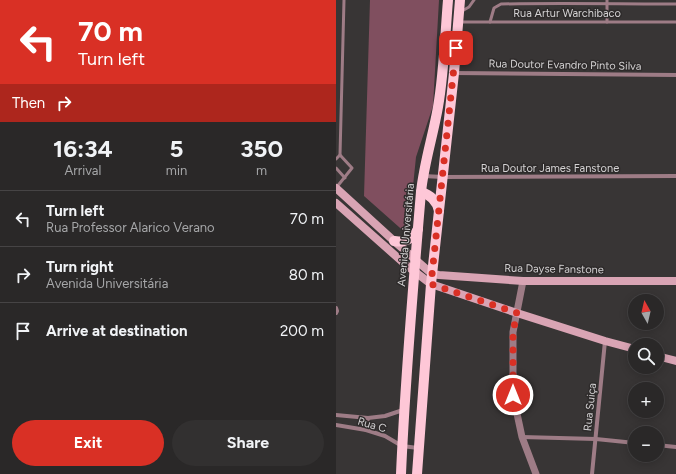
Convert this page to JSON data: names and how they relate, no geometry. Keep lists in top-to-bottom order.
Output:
{
  "streets": {
    "main road": ["Avenida Universitária", "Rua Dayse Fanstone"],
    "street": [
      "Rua Doutor Evandro Pinto Silva",
      "Rua Doutor James Fanstone",
      "Rua Suiça",
      "Rua C"
    ],
    "lane": ["Rua Artur Warchibaco"]
  },
  "crossings": [
    ["Rua Doutor James Fanstone", "Avenida Universitária"],
    ["Avenida Universitária", "Rua C"]
  ],
  "north": "top",
  "page": {
    "turn": ["70 m", "Turn left"],
    "then": "Then",
    "eta": [
      "16:34",
      "Arrival",
      "5",
      "min",
      "350",
      "m"
    ],
    "list": [
      {
        "name": "Turn left",
        "note": "Rua Professor Alarico Verano",
        "value": "70 m"
      },
      {
        "name": "Turn right",
        "note": "Avenida Universitária",
        "value": "80 m"
      },
      {
        "name": "Arrive at destination",
        "value": "200 m"
      }
    ],
    "map_buttons": ["+", "−"],
    "buttons": ["Exit", "Share"]
  }
}
